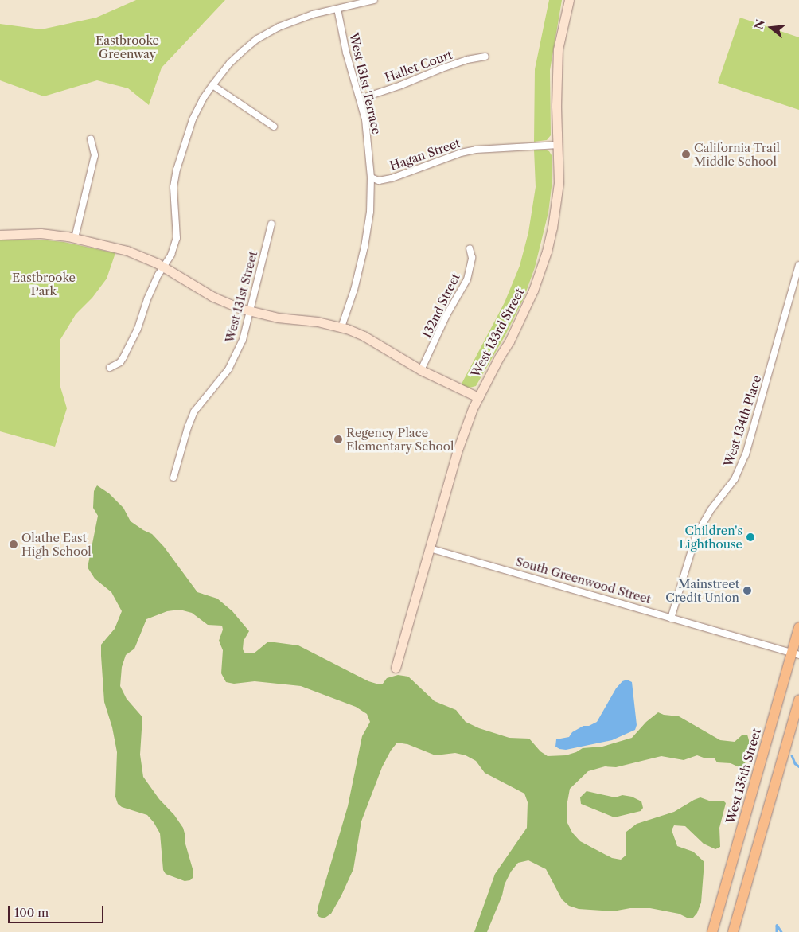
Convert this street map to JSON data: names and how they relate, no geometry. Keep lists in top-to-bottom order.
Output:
{
  "streets": {
    "main road": ["West 135th Street"],
    "street": [
      "Hallet Court",
      "West 131st Terrace",
      "Hagan Street",
      "West 131st Street",
      "132nd Street",
      "West 133rd Street",
      "West 134th Place",
      "South Greenwood Street"
    ]
  },
  "crossings": [
    ["Hallet Court", "West 131st Terrace"],
    ["West 131st Terrace", "Hagan Street"],
    ["Hagan Street", "West 133rd Street"],
    ["West 133rd Street", "South Greenwood Street"],
    ["West 134th Place", "South Greenwood Street"],
    ["South Greenwood Street", "West 135th Street"]
  ],
  "parks": ["Eastbrooke Greenway", "Eastbrooke Park"],
  "places": [
    "California Trail Middle School",
    "Regency Place Elementary School",
    "Children's Lighthouse",
    "Olathe East High School",
    "Mainstreet Credit Union"
  ],
  "scale_bar": "100 m",
  "north": "left"
}
